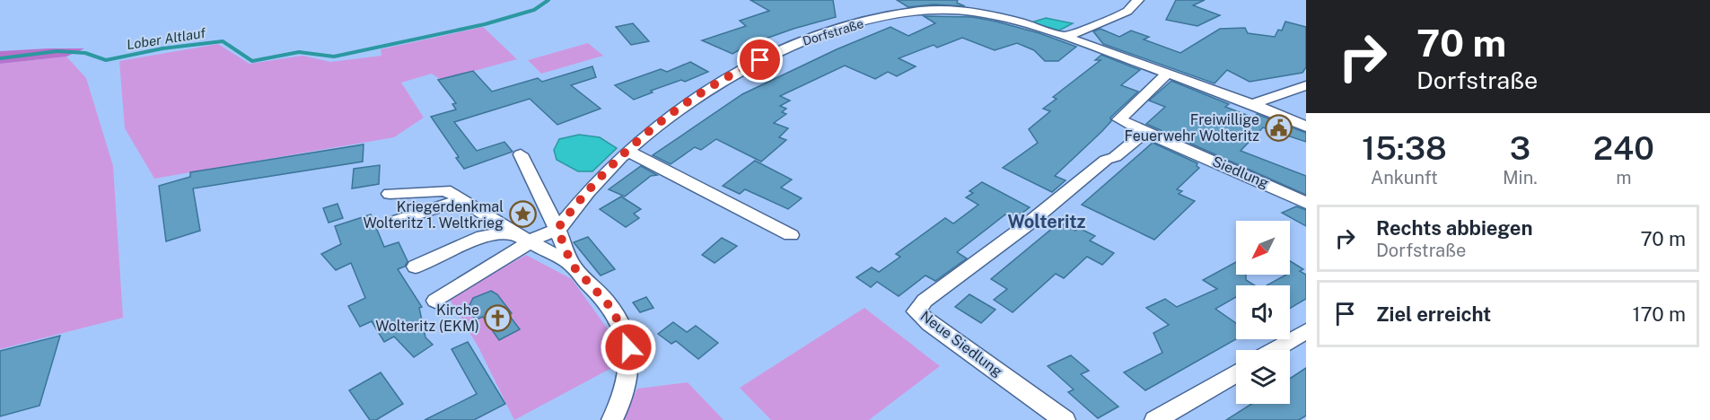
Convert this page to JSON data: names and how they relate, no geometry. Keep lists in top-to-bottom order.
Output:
{
  "streets": {
    "street": ["Dorfstraße", "Siedlung", "Neue Siedlung"]
  },
  "crossings": [
    ["Dorfstraße", "Siedlung"],
    ["Siedlung", "Neue Siedlung"]
  ],
  "districts": ["Wolteritz"],
  "water": ["Lober Altlauf"],
  "places": {
    "public building": ["Freiwillige Feuerwehr Wolteritz"],
    "place": ["Kriegerdenkmal Wolteritz 1. Weltkrieg"],
    "church": ["Kirche Wolteritz (EKM)"]
  },
  "north": "bottom left",
  "page": {
    "turn": ["70 m", "Dorfstraße"],
    "eta": [
      "15:38",
      "Ankunft",
      "3",
      "Min.",
      "240",
      "m"
    ],
    "list": [
      {
        "name": "Rechts abbiegen",
        "note": "Dorfstraße",
        "value": "70 m"
      },
      {
        "name": "Ziel erreicht",
        "value": "170 m"
      }
    ]
  }
}
